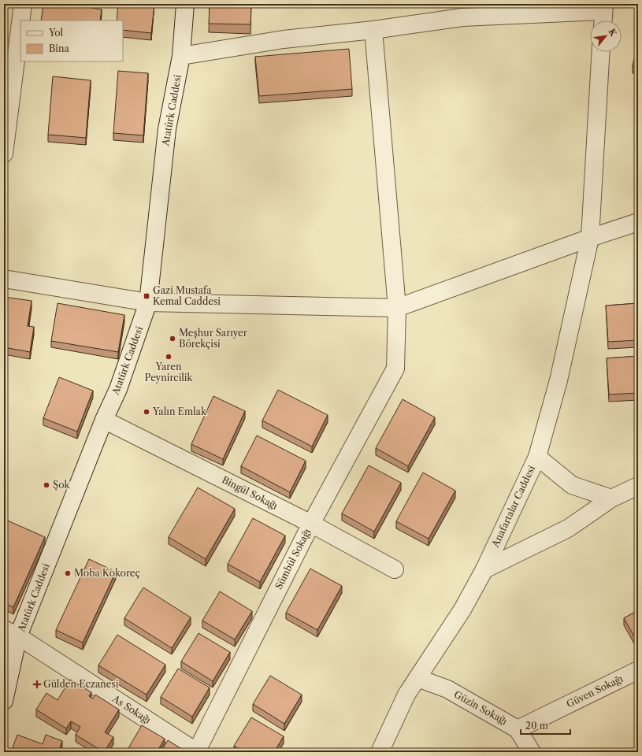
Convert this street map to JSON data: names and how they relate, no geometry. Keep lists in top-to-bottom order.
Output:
{
  "streets": {
    "street": [
      "Atatürk Caddesi",
      "Bingül Sokağı",
      "Anafartalar Caddesi",
      "Sümbül Sokağı",
      "Güven Sokağı",
      "Güzin Sokağı",
      "As Sokağı"
    ]
  },
  "crossings": [
    ["Atatürk Caddesi", "Bingül Sokağı"],
    ["Atatürk Caddesi", "As Sokağı"],
    ["Bingül Sokağı", "Sümbül Sokağı"],
    ["Anafartalar Caddesi", "Güzin Sokağı"],
    ["Sümbül Sokağı", "As Sokağı"],
    ["Güven Sokağı", "Güzin Sokağı"]
  ],
  "places": {
    "transit": ["Gazi Mustafa Kemal Caddesi"],
    "other": [
      "Meşhur Sarıyer Börekçisi",
      "Yaren Peynircilik",
      "Yalın Emlak",
      "Şok",
      "Moba Kokoreç"
    ],
    "health": ["Gülden Eczanesi"]
  },
  "legend": ["Yol", "Bina"],
  "scale_bar": "20 m",
  "north": "top right"
}
